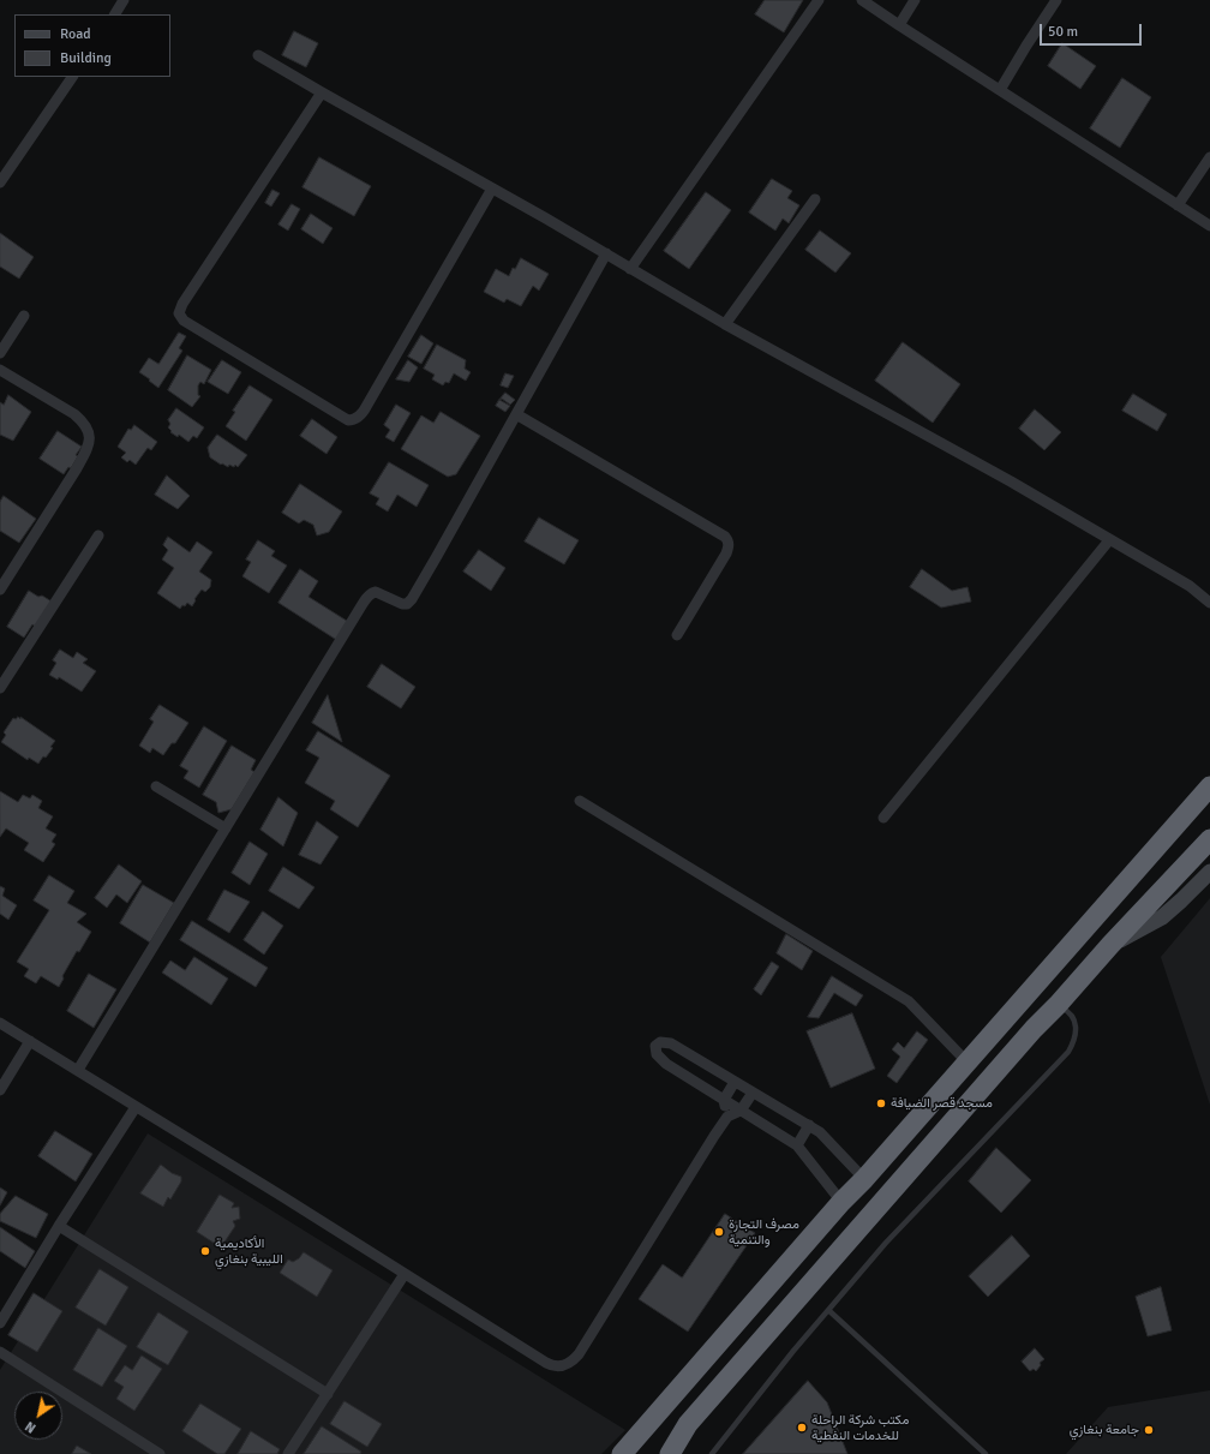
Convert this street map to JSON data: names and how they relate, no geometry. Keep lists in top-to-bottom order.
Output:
{
  "places": [
    "مسجد قصر الضيافة",
    "مصرف التجارة والتنمية",
    "الأكاديمية الليبية بنغازي",
    "مكتب شركة الراحلة للخدمات النفطية",
    "جامعة بنغازي"
  ],
  "legend": ["Road", "Building"],
  "scale_bar": "50 m",
  "north": "bottom left"
}
